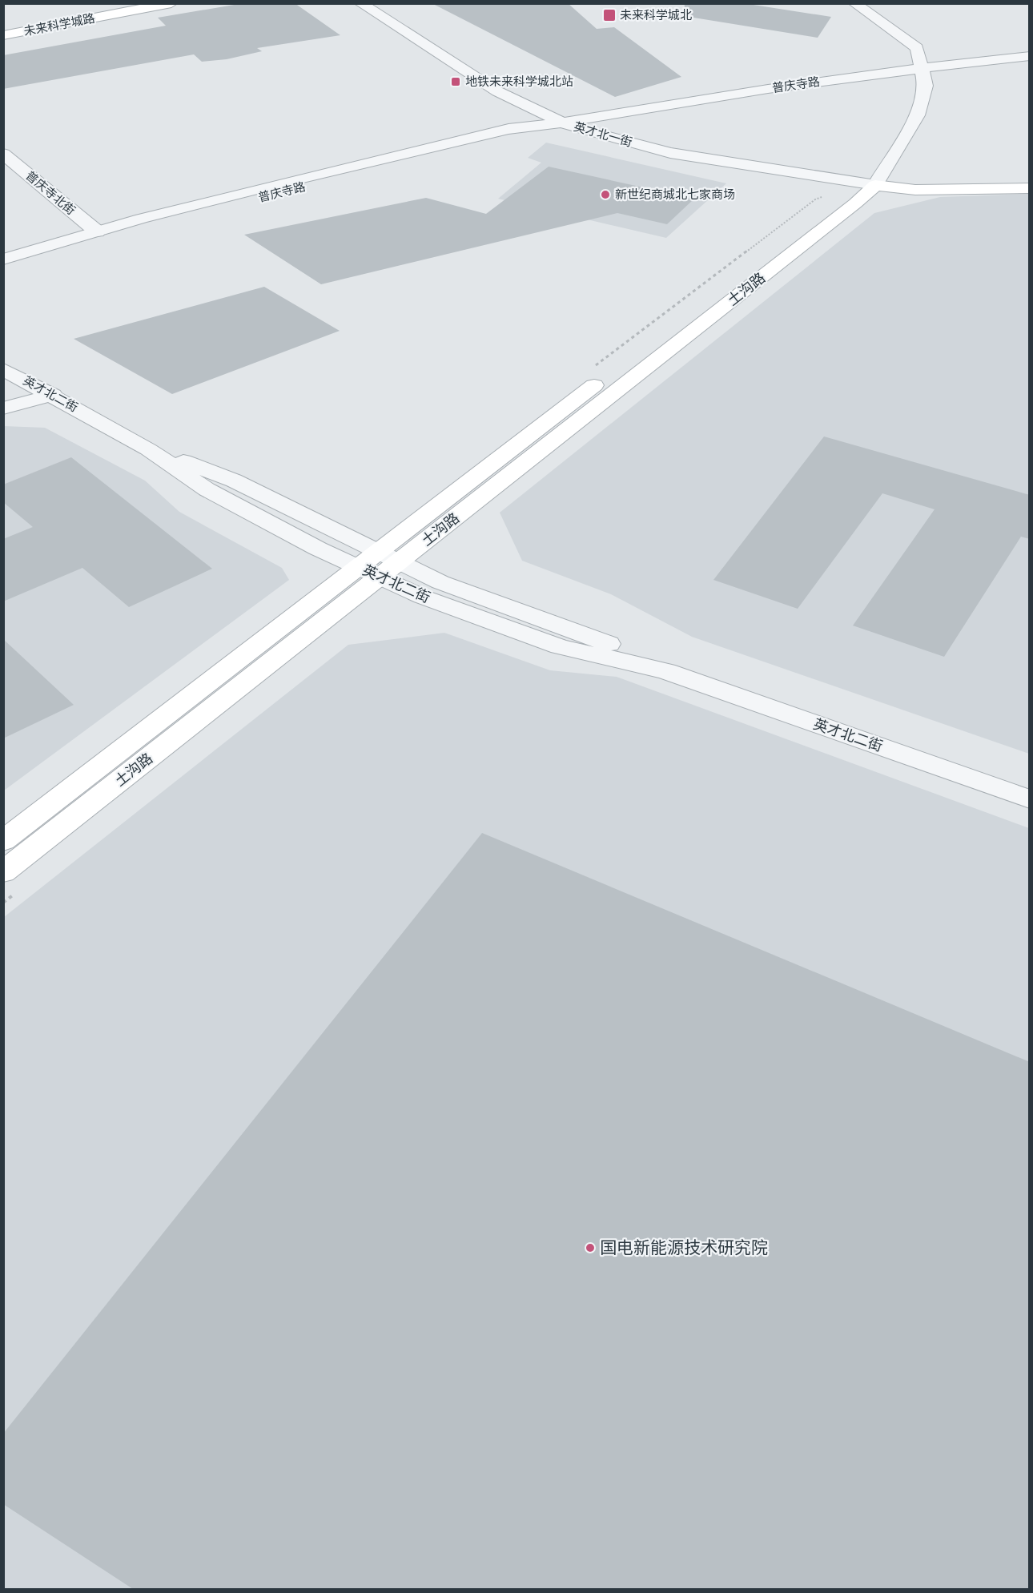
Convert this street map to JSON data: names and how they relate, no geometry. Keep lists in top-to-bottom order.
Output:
{
  "streets": {
    "main road": ["未来科学城路", "土沟路"],
    "street": [
      "普庆寺路",
      "英才北一街",
      "普庆寺北街",
      "英才北二街"
    ]
  },
  "crossings": [
    ["普庆寺路", "英才北一街"],
    ["普庆寺路", "普庆寺北街"],
    ["英才北一街", "土沟路"],
    ["土沟路", "英才北二街"]
  ],
  "places": {
    "transit": ["未来科学城北", "地铁未来科学城北站"],
    "other": ["新世纪商城北七家商场", "国电新能源技术研究院"]
  }
}
